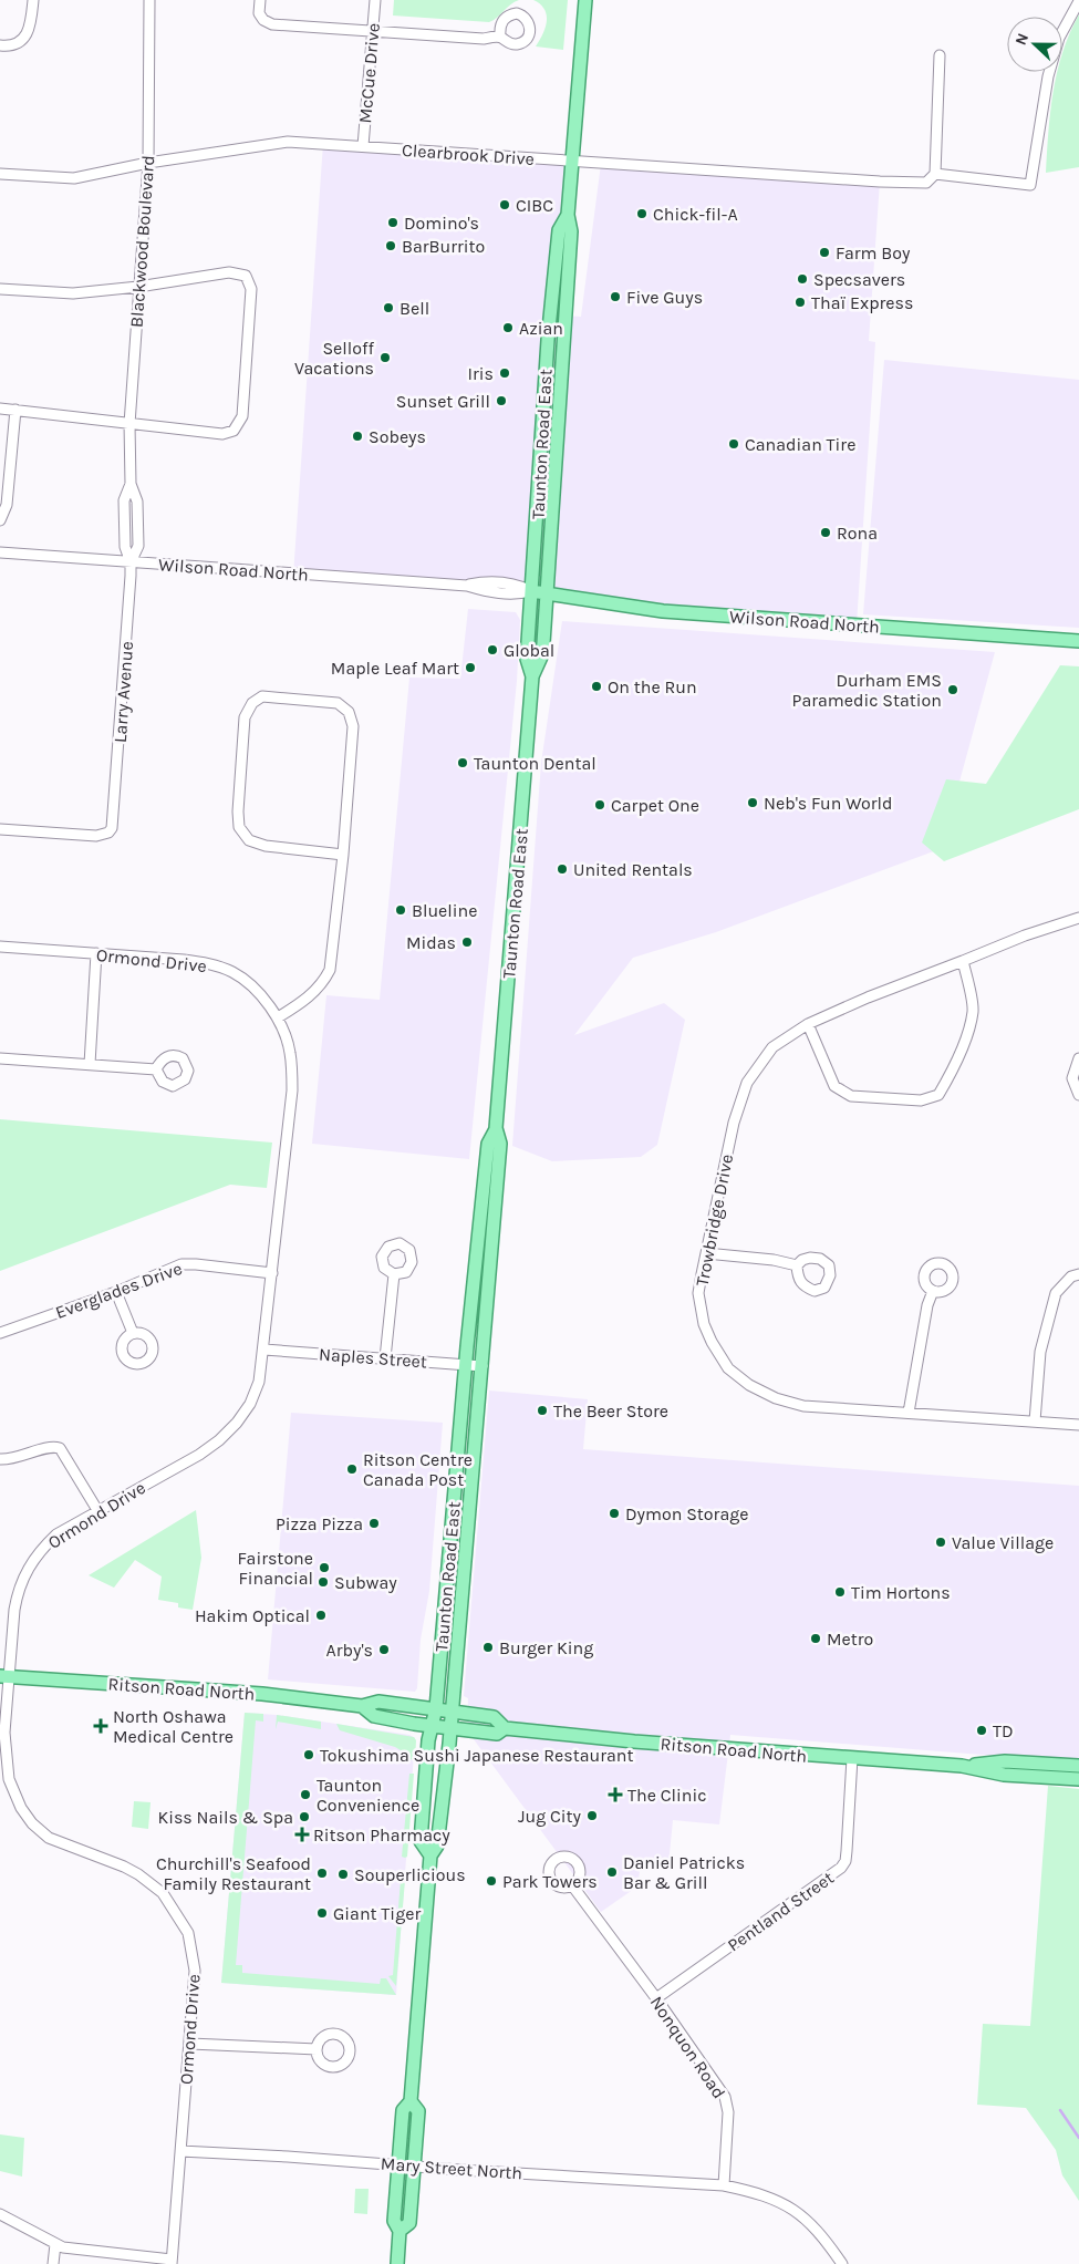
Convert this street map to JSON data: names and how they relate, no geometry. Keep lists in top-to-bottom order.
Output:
{
  "streets": {
    "main road": ["Taunton Road East", "Wilson Road North", "Ritson Road North"],
    "street": [
      "McCue Drive",
      "Clearbrook Drive",
      "Blackwood Boulevard",
      "Larry Avenue",
      "Ormond Drive",
      "Trowbridge Drive",
      "Everglades Drive",
      "Naples Street",
      "Pentland Street",
      "Nonquon Road",
      "Mary Street North"
    ]
  },
  "crossings": [
    ["McCue Drive", "Clearbrook Drive"],
    ["Clearbrook Drive", "Blackwood Boulevard"],
    ["Clearbrook Drive", "Taunton Road East"],
    ["Blackwood Boulevard", "Wilson Road North"],
    ["Blackwood Boulevard", "Larry Avenue"],
    ["Taunton Road East", "Wilson Road North"],
    ["Taunton Road East", "Naples Street"],
    ["Taunton Road East", "Ritson Road North"],
    ["Taunton Road East", "Mary Street North"],
    ["Wilson Road North", "Larry Avenue"],
    ["Ormond Drive", "Everglades Drive"],
    ["Ormond Drive", "Naples Street"],
    ["Ormond Drive", "Ritson Road North"],
    ["Ormond Drive", "Mary Street North"],
    ["Ritson Road North", "Pentland Street"],
    ["Pentland Street", "Nonquon Road"],
    ["Nonquon Road", "Mary Street North"]
  ],
  "places": {
    "other": [
      "CIBC",
      "Chick-fil-A",
      "Domino's",
      "BarBurrito",
      "Farm Boy",
      "Specsavers",
      "Five Guys",
      "Thaï Express",
      "Bell",
      "Azian",
      "Selloff Vacations",
      "Iris",
      "Sunset Grill",
      "Sobeys",
      "Canadian Tire",
      "Rona",
      "Global",
      "Maple Leaf Mart",
      "On the Run",
      "Durham EMS Paramedic Station",
      "Taunton Dental",
      "Neb's Fun World",
      "Carpet One",
      "United Rentals",
      "Blueline",
      "Midas",
      "The Beer Store",
      "Ritson Centre Canada Post",
      "Dymon Storage",
      "Pizza Pizza",
      "Value Village",
      "Fairstone Financial",
      "Subway",
      "Tim Hortons",
      "Hakim Optical",
      "Metro",
      "Burger King",
      "Arby's",
      "TD",
      "Tokushima Sushi Japanese Restaurant",
      "Taunton Convenience",
      "Jug City",
      "Kiss Nails & Spa",
      "Daniel Patricks Bar & Grill",
      "Churchill's Seafood Family Restaurant",
      "Souperlicious",
      "Park Towers",
      "Giant Tiger"
    ],
    "health": ["North Oshawa Medical Centre", "The Clinic", "Ritson Pharmacy"]
  },
  "north": "left"
}
